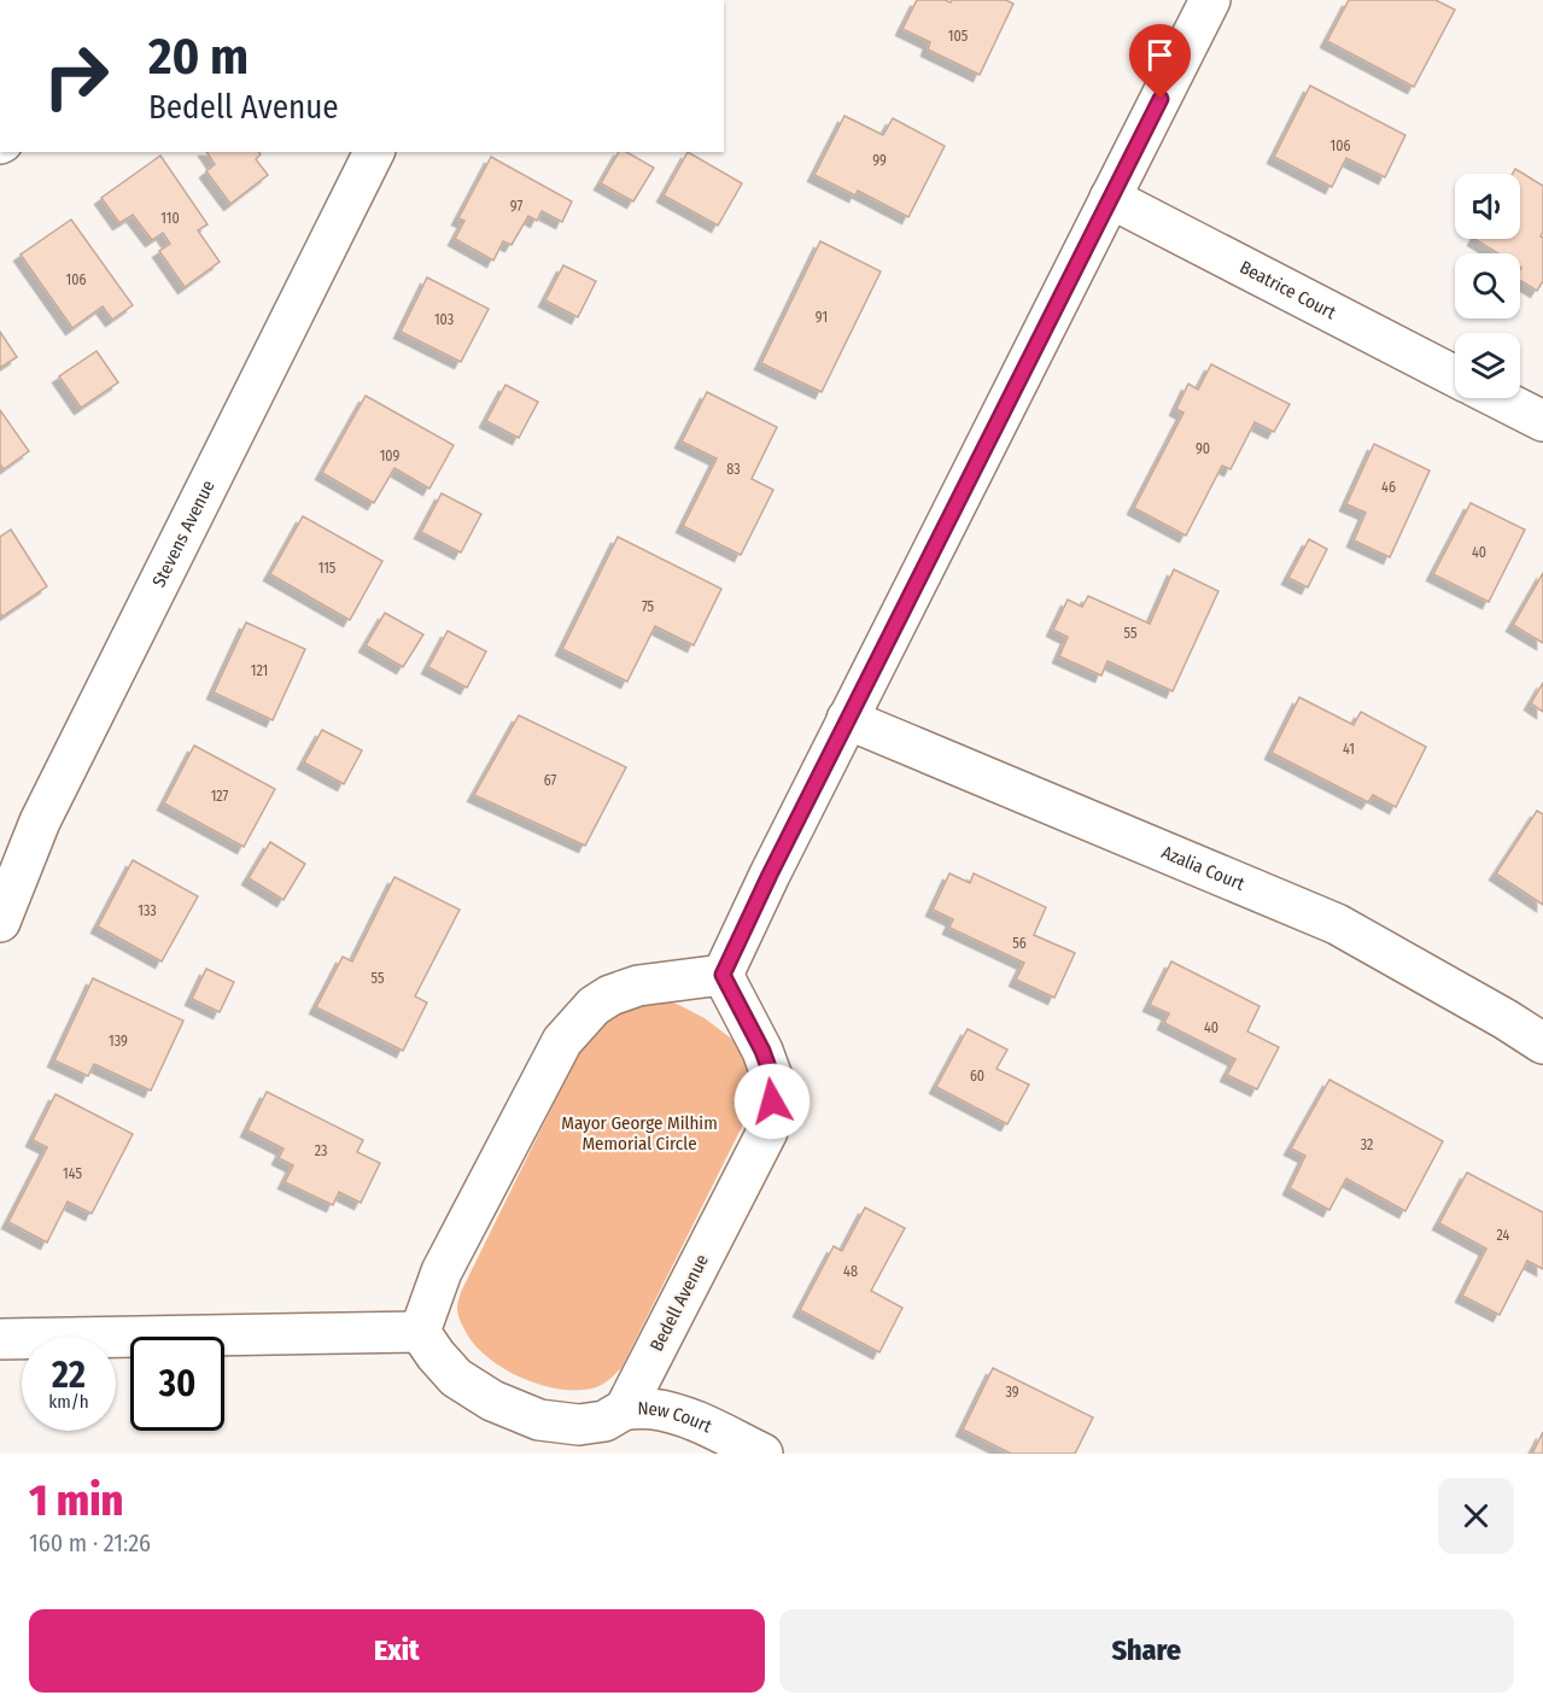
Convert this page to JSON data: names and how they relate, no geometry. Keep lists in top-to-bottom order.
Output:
{
  "streets": {
    "street": [
      "Beatrice Court",
      "Stevens Avenue",
      "Azalia Court",
      "Bedell Avenue",
      "New Court"
    ]
  },
  "crossings": [
    ["Bedell Avenue", "New Court"]
  ],
  "parks": ["Mayor George Milhim Memorial Circle"],
  "house_numbers": [
    "105",
    "106",
    "99",
    "97",
    "110",
    "106",
    "91",
    "103",
    "90",
    "109",
    "83",
    "46",
    "40",
    "115",
    "75",
    "55",
    "121",
    "41",
    "67",
    "127",
    "133",
    "56",
    "55",
    "40",
    "139",
    "60",
    "32",
    "23",
    "145",
    "24",
    "48",
    "39"
  ],
  "page": {
    "turn": ["20 m", "Bedell Avenue"],
    "speed": "22 km/h",
    "limit": "30",
    "heading": ["1 min", "160 m · 21:26"],
    "buttons": ["Exit", "Share"]
  }
}
